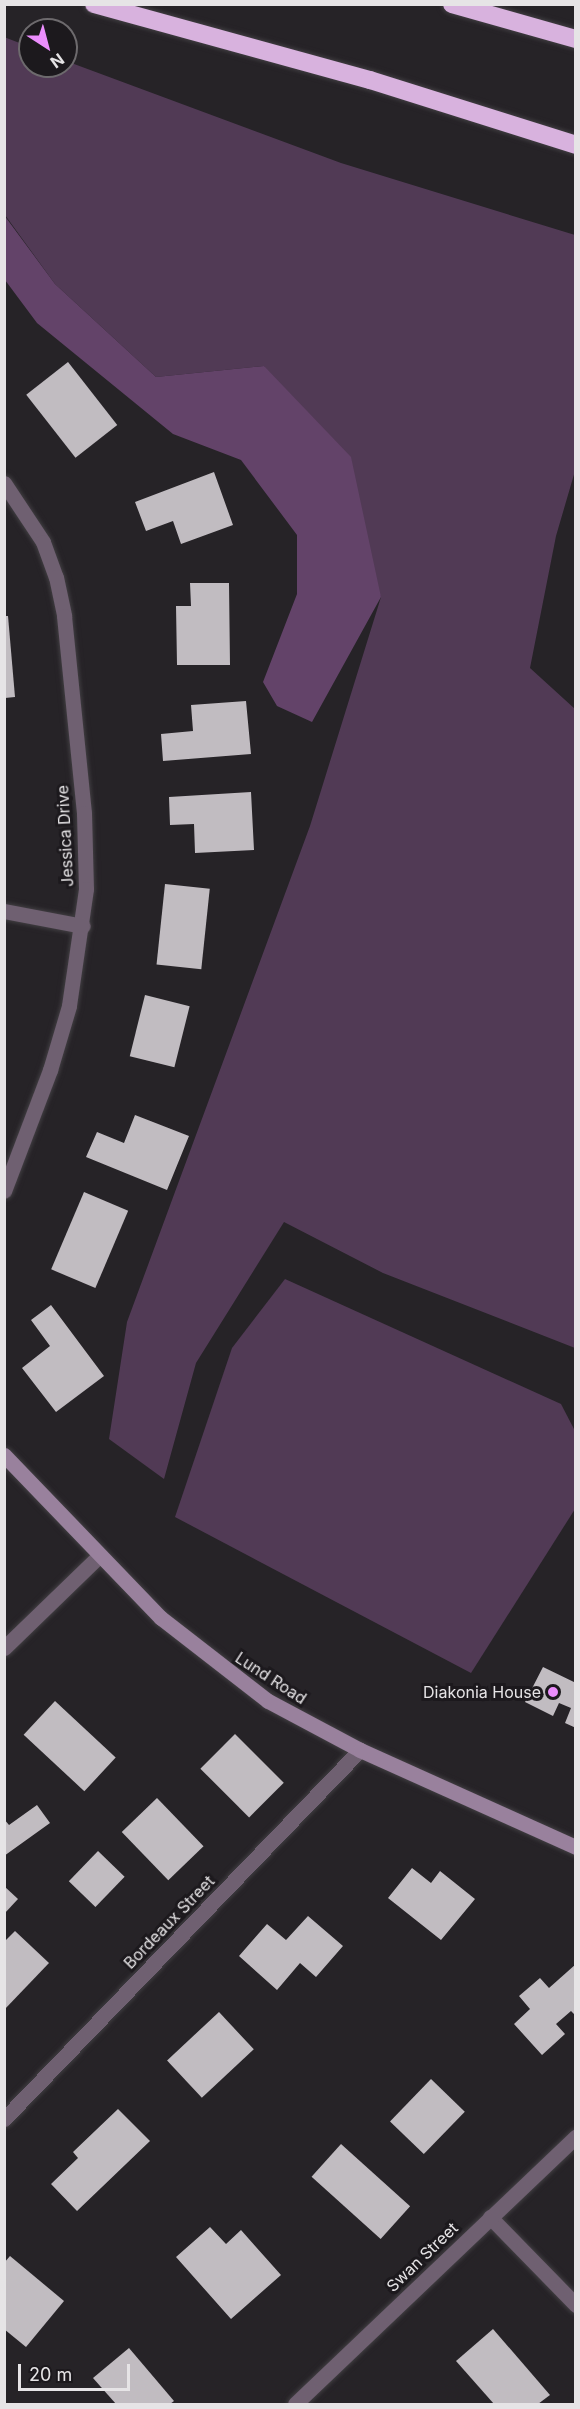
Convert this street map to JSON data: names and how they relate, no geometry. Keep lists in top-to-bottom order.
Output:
{
  "streets": {
    "street": [
      "Jessica Drive",
      "Lund Road",
      "Bordeaux Street",
      "Swan Street"
    ]
  },
  "crossings": [
    ["Lund Road", "Bordeaux Street"]
  ],
  "places": ["Diakonia House"],
  "scale_bar": "20 m",
  "north": "bottom right"
}
